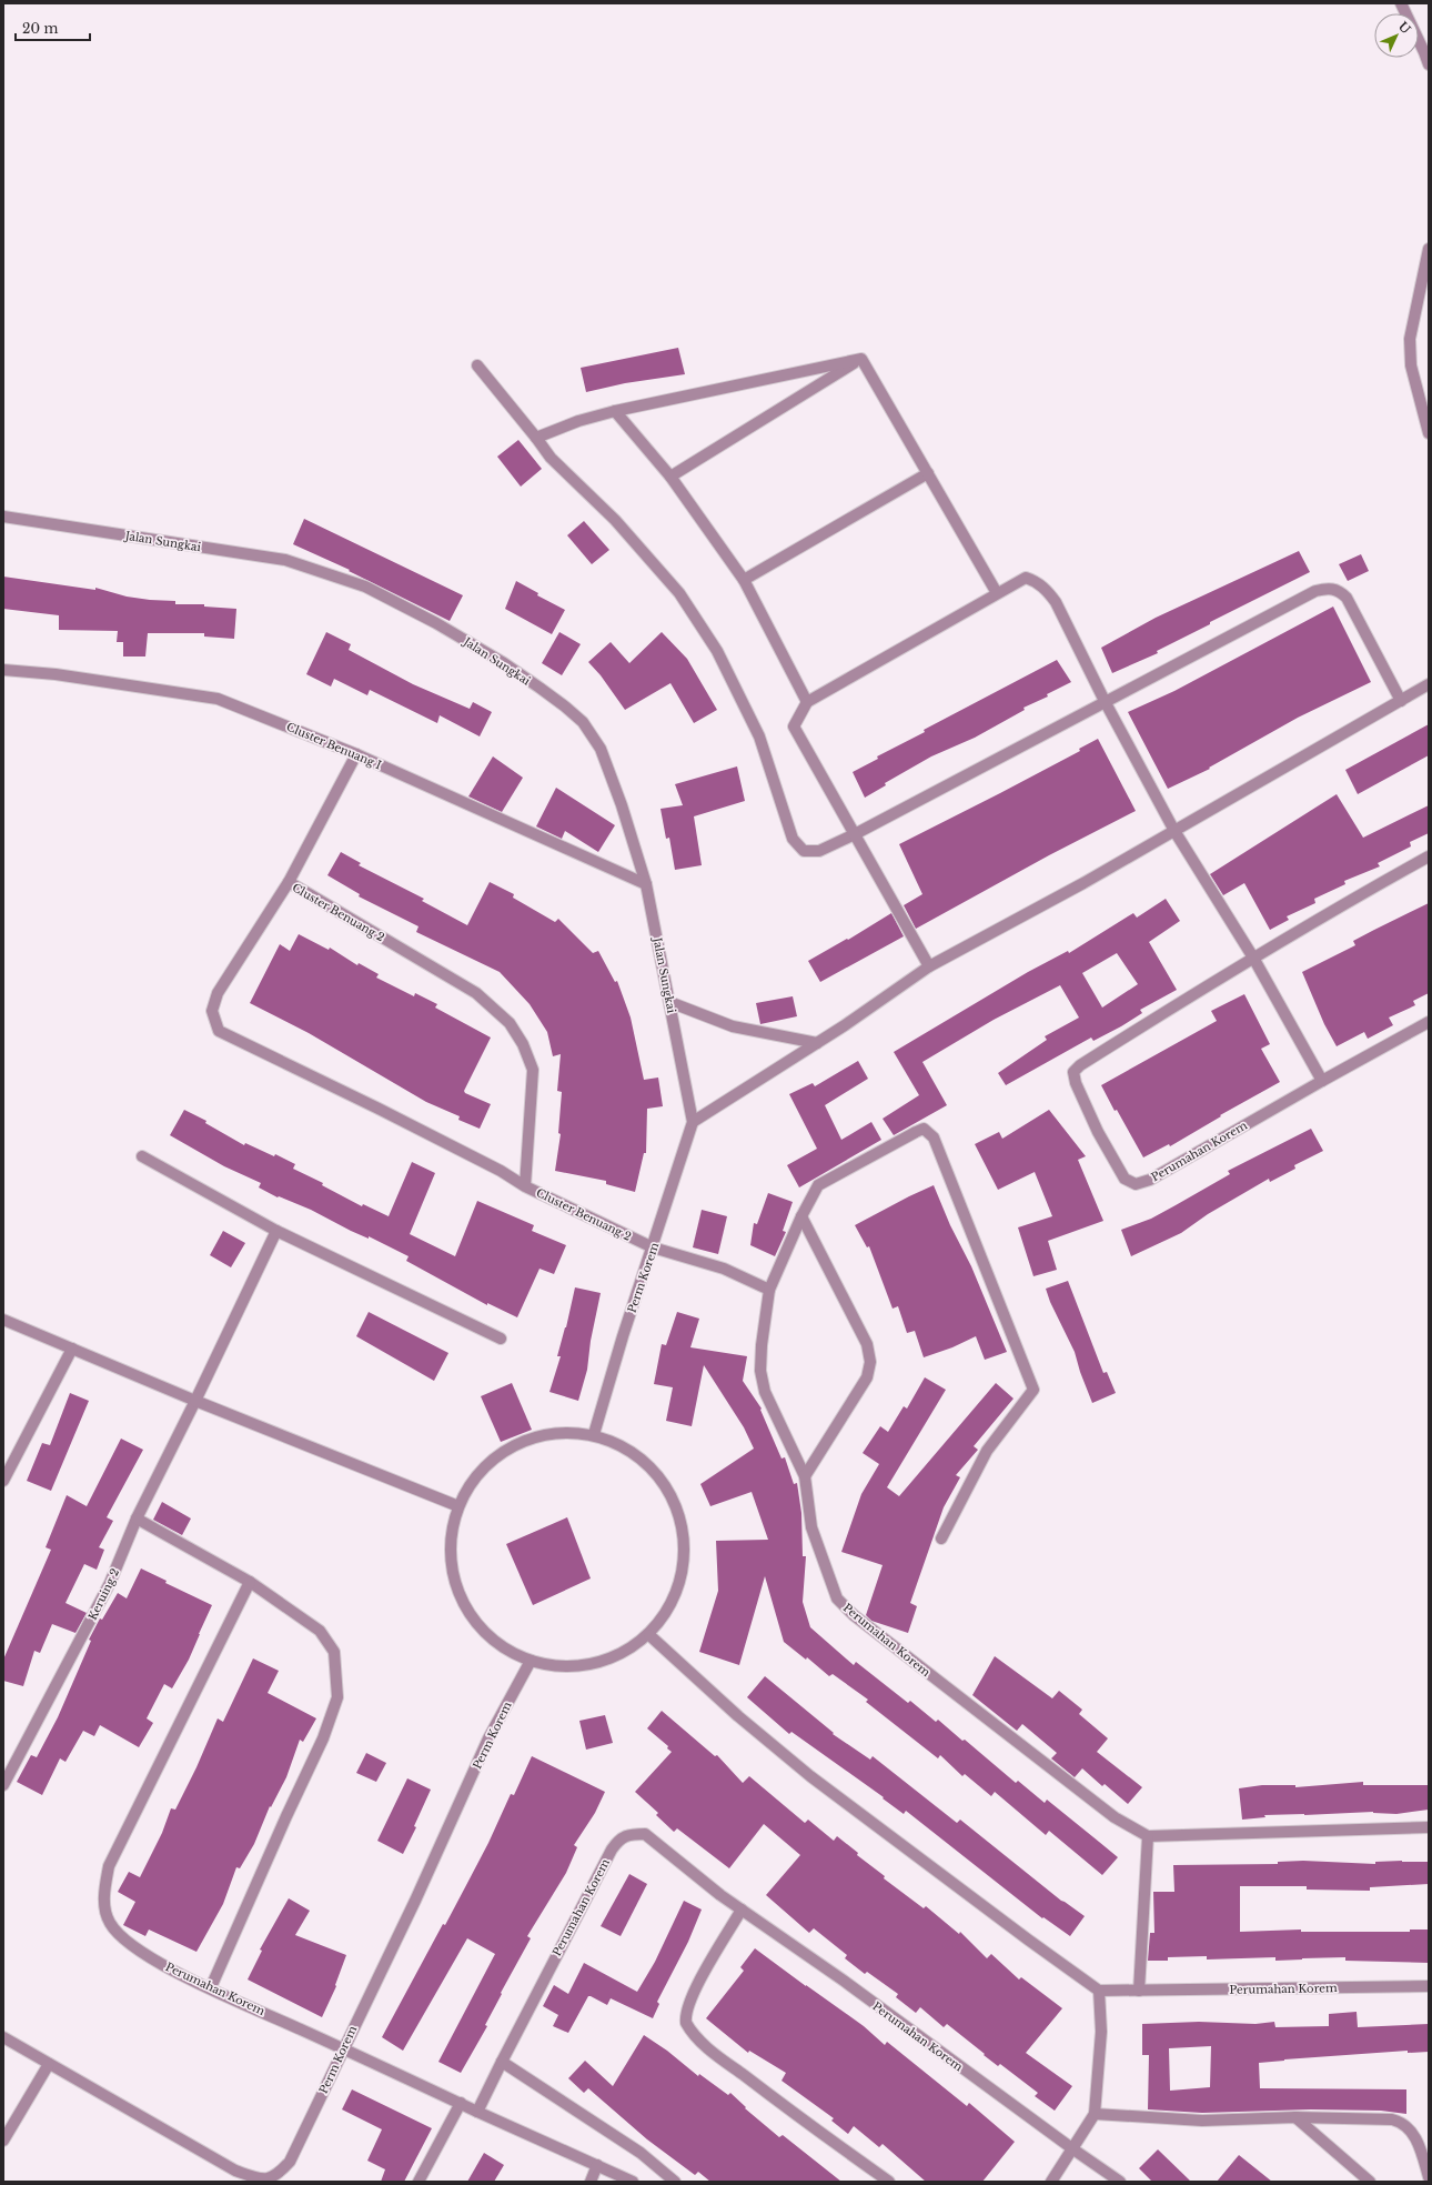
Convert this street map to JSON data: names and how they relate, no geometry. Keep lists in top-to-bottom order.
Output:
{
  "streets": {
    "street": [
      "Jalan Sungkai",
      "Cluster Benuang I",
      "Cluster Benuang 2",
      "Perumahan Korem",
      "Perm Korem",
      "Keruing 2"
    ]
  },
  "crossings": [
    ["Jalan Sungkai", "Cluster Benuang I"],
    ["Jalan Sungkai", "Perm Korem"],
    ["Cluster Benuang 2", "Perm Korem"],
    ["Perumahan Korem", "Perm Korem"]
  ],
  "scale_bar": "20 m",
  "north": "top right"
}
